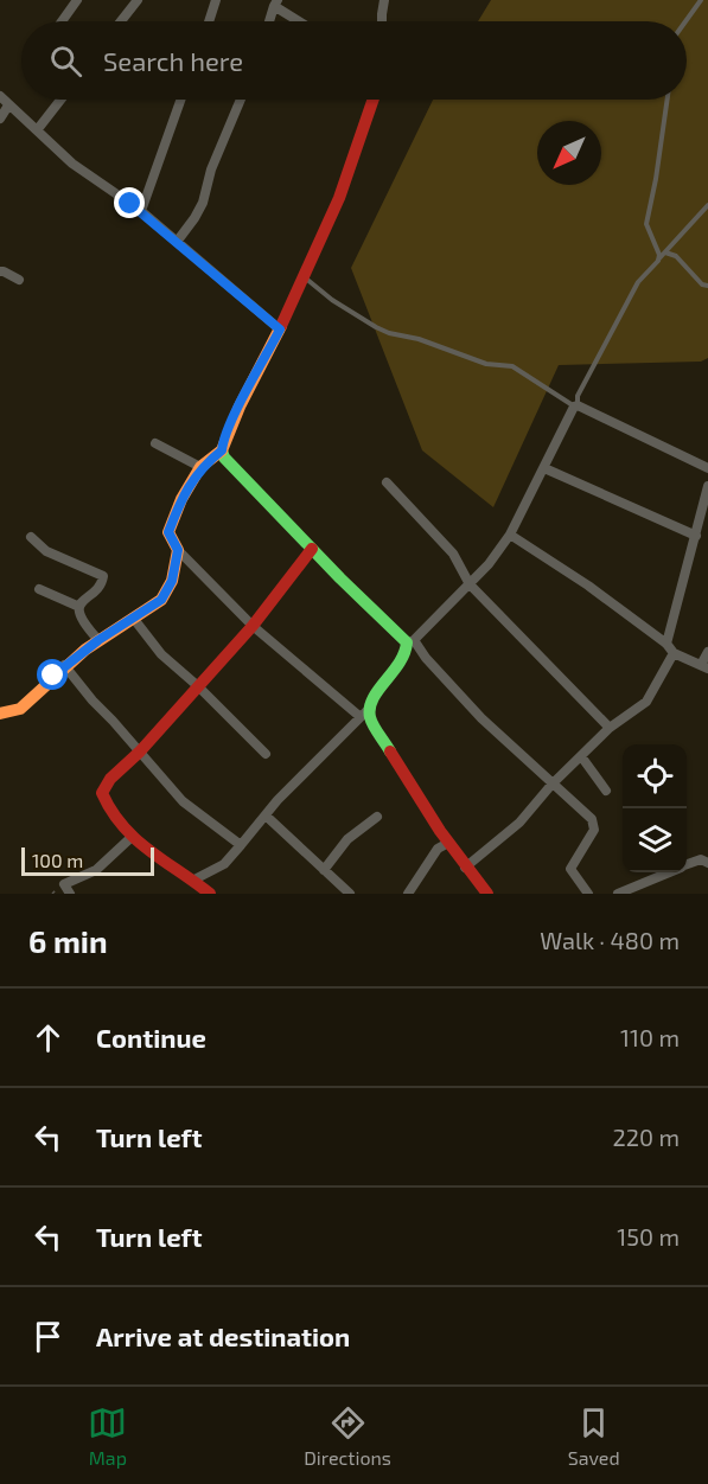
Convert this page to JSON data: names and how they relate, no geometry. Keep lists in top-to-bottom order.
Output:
{
  "scale_bar": "100 m",
  "north": "bottom left",
  "page": {
    "search": "Search here",
    "scale": "100 m",
    "heading": ["6 min", "Walk · 480 m"],
    "list": [
      ["Continue", "110 m"],
      ["Turn left", "220 m"],
      ["Turn left", "150 m"],
      "Arrive at destination"
    ],
    "nav": ["Map", "Directions", "Saved"]
  }
}
